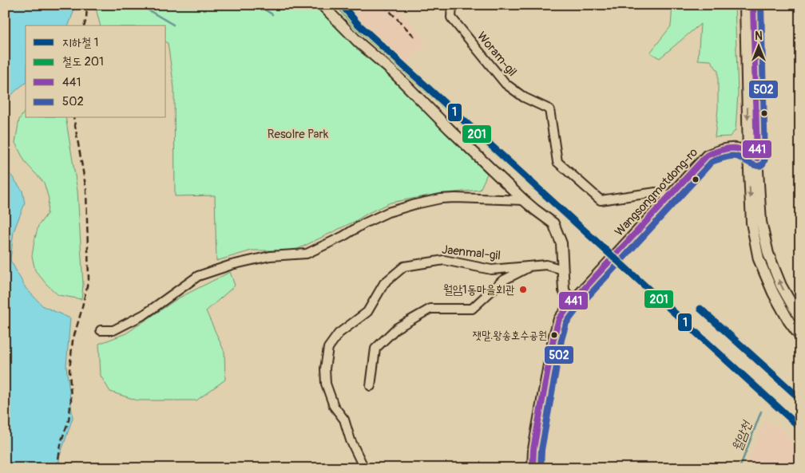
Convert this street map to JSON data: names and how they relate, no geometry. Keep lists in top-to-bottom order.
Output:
{
  "streets": {
    "street": ["Woram-gil", "Wangsongmotdong-ro", "Jaenmal-gil"]
  },
  "crossings": [
    ["Woram-gil", "Wangsongmotdong-ro"]
  ],
  "water": ["월암천"],
  "parks": ["Resolre Park"],
  "places": ["월암1동마을회관", "잿말.왕송호수공원"],
  "lines": [
    "metro line 1",
    "transit line 441",
    "transit line 502",
    "rail line 201"
  ],
  "legend": [
    "지하철 1",
    "철도 201",
    "441",
    "502"
  ],
  "north": "top"
}
